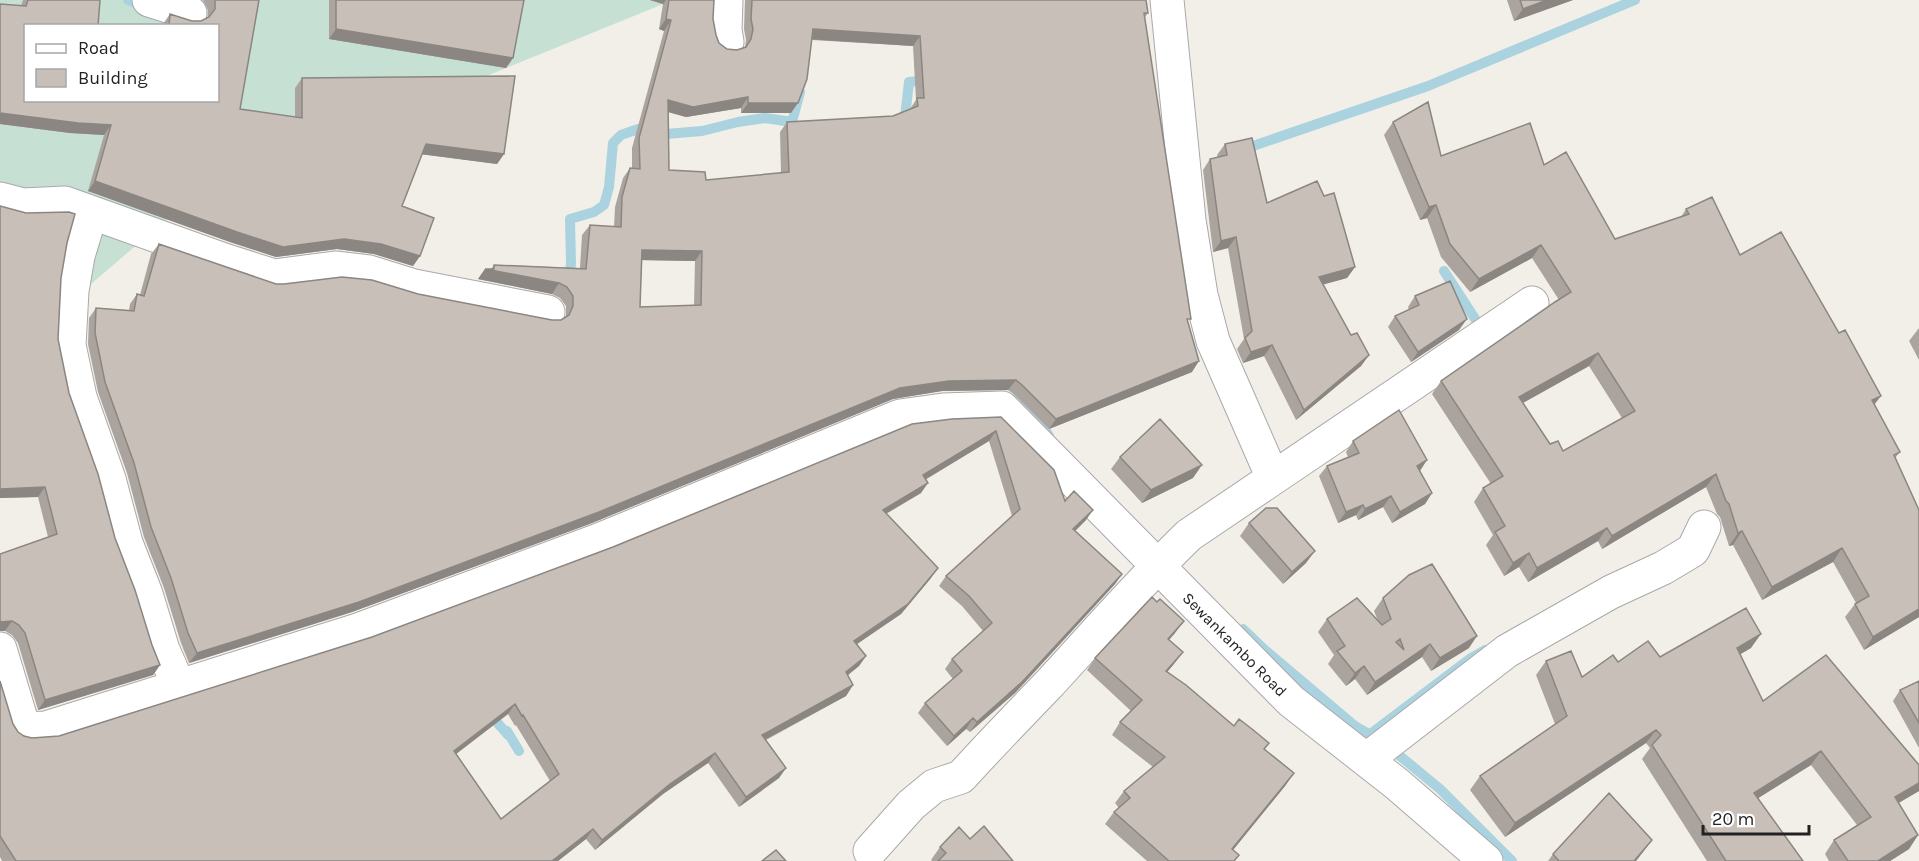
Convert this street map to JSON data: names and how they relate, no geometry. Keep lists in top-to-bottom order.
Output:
{
  "streets": {
    "street": ["Sewankambo Road"]
  },
  "legend": ["Road", "Building"],
  "scale_bar": "20 m"
}
